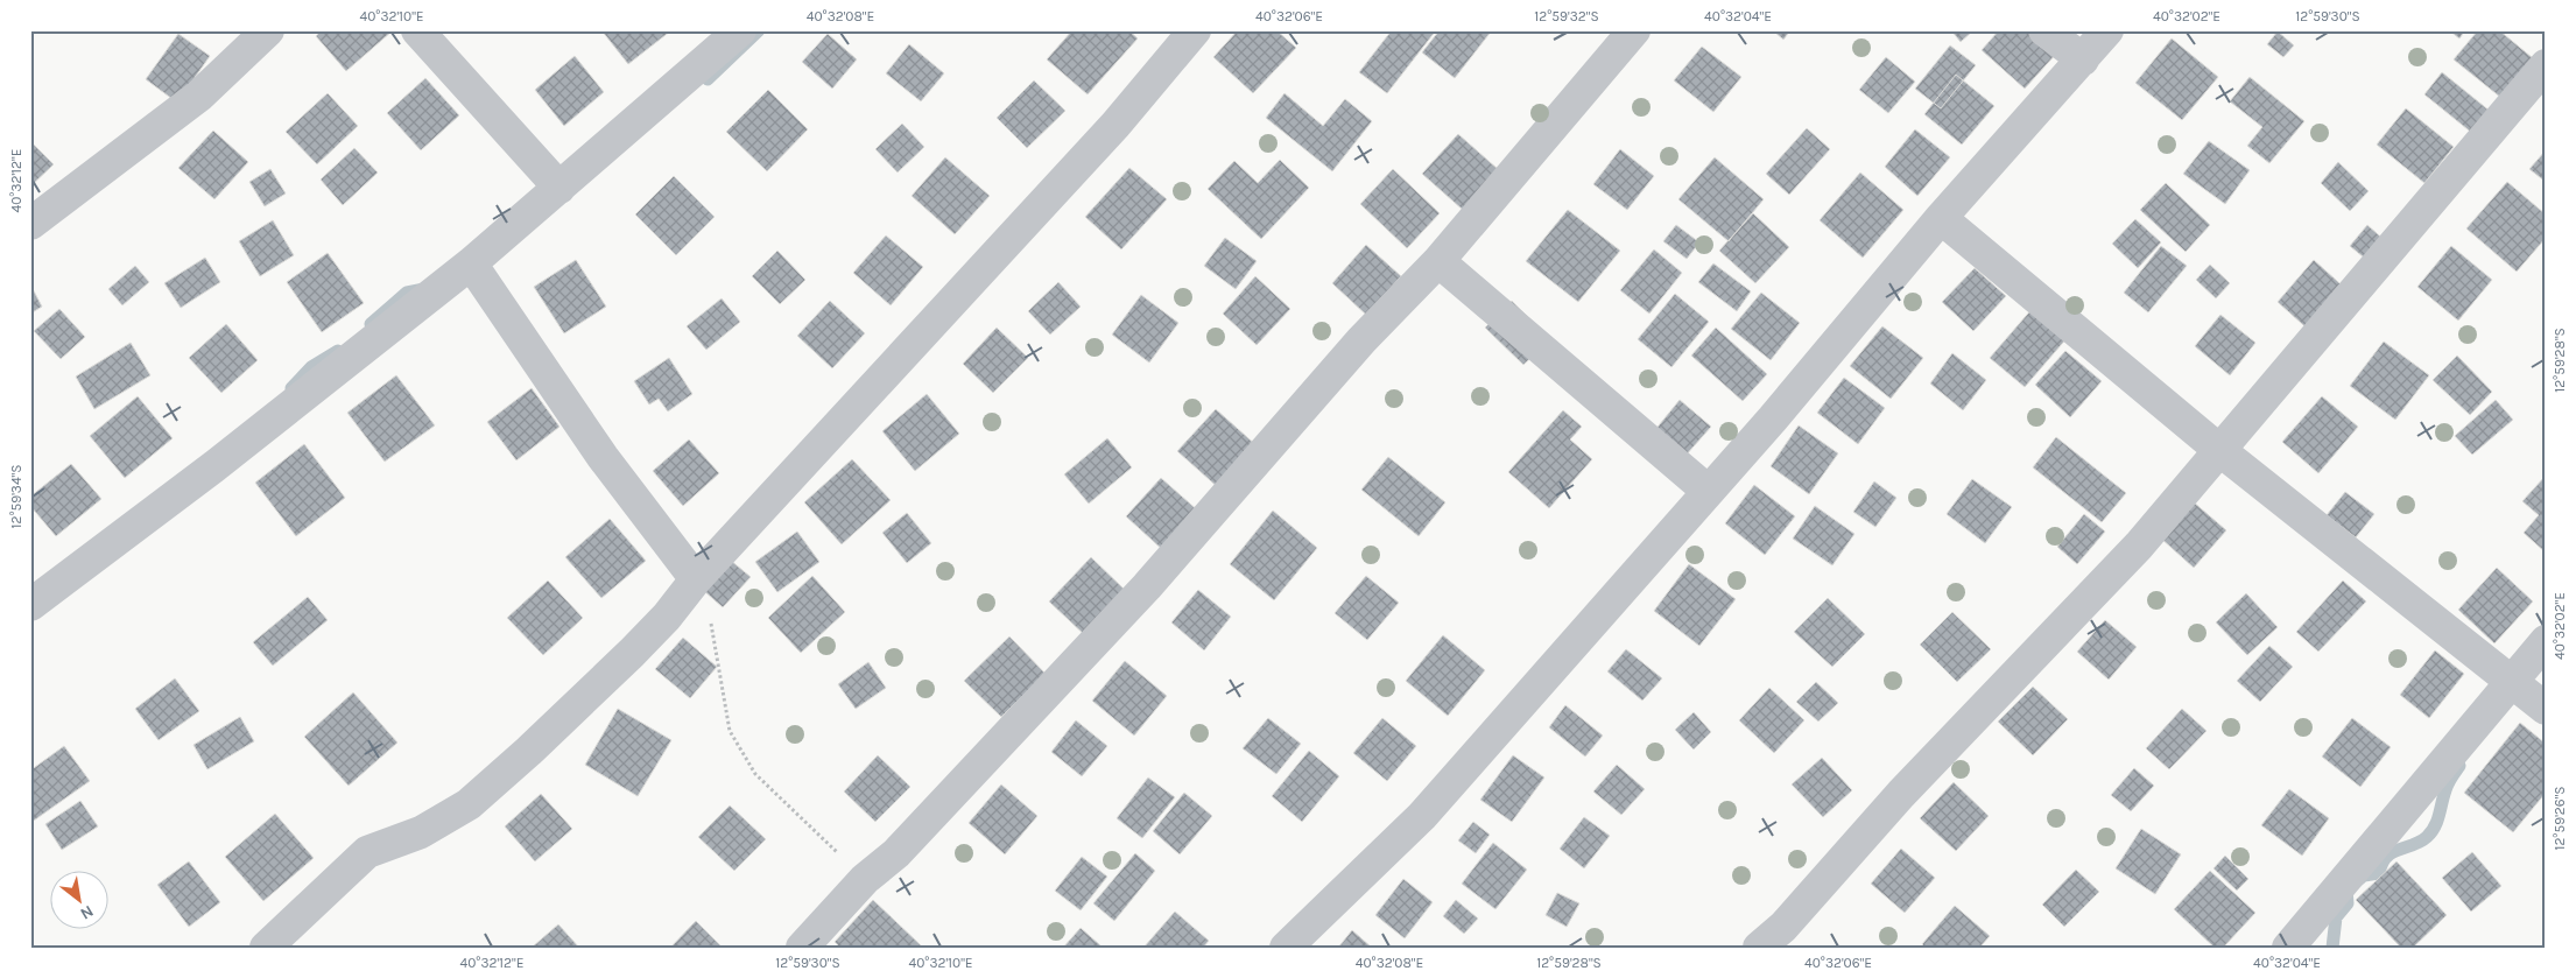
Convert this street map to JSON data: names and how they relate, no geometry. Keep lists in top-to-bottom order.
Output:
{
  "north": "bottom right",
  "coordinates": [
    "40°32'10\"E",
    "40°32'08\"E",
    "40°32'06\"E",
    "12°59'32\"S",
    "40°32'04\"E",
    "40°32'02\"E",
    "12°59'30\"S",
    "40°32'12\"E",
    "12°59'28\"S",
    "12°59'34\"S",
    "12°59'26\"S"
  ]
}
